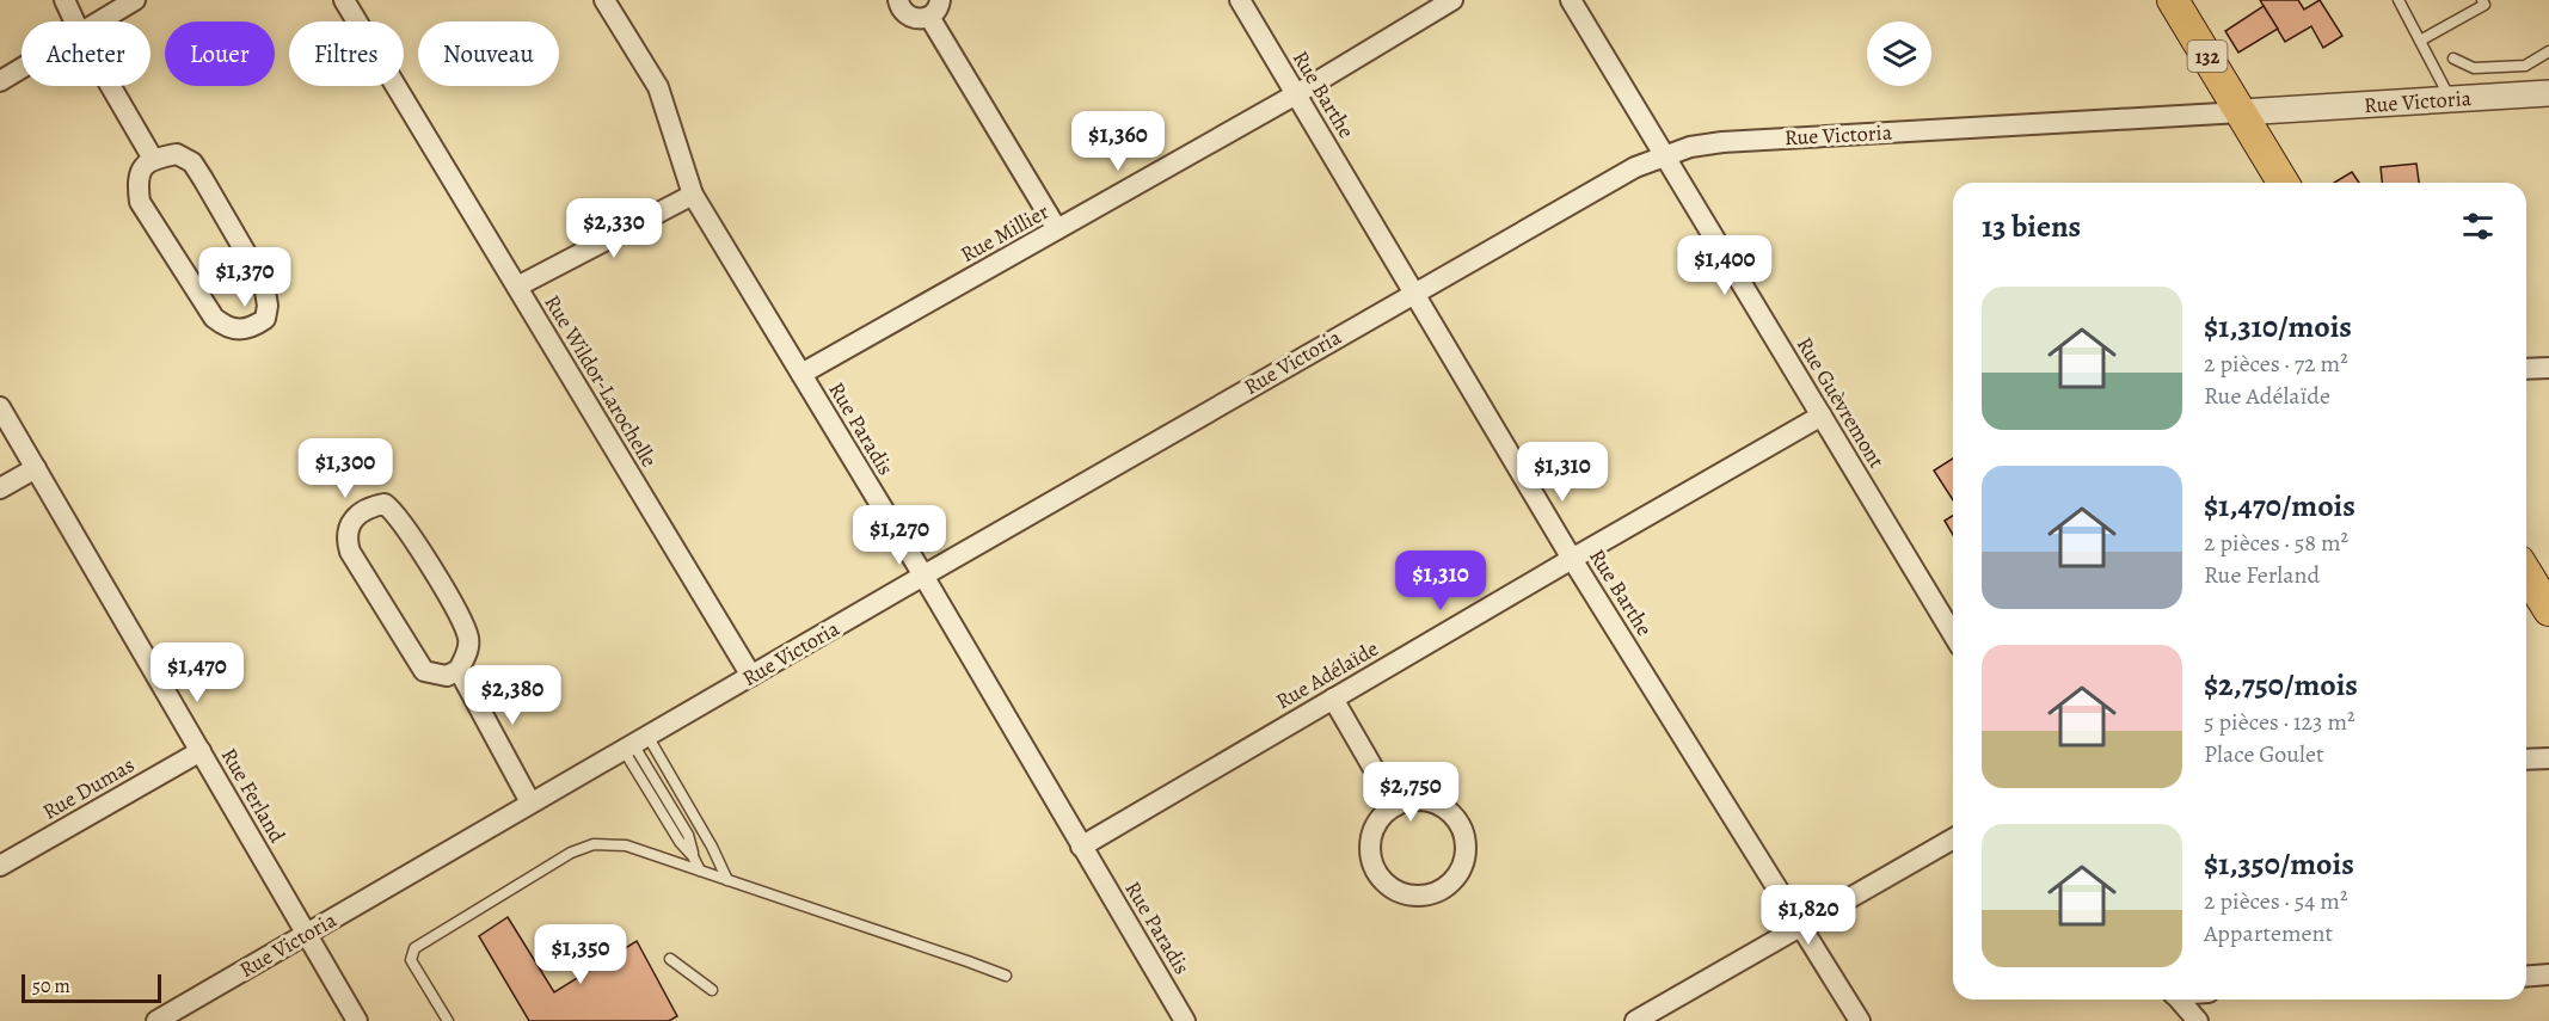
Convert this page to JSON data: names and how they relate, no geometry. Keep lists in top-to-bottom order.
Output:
{
  "streets": {
    "main road": ["132"],
    "street": [
      "Rue Barthe",
      "Rue Victoria",
      "Rue Millier",
      "Rue Wildor-Larochelle",
      "Rue Guèvremont",
      "Rue Paradis",
      "Rue Adélaïde",
      "Rue Dumas",
      "Rue Ferland"
    ]
  },
  "crossings": [
    ["132", "Rue Victoria"],
    ["Rue Barthe", "Rue Victoria"],
    ["Rue Barthe", "Rue Millier"],
    ["Rue Barthe", "Rue Adélaïde"],
    ["Rue Victoria", "Rue Wildor-Larochelle"],
    ["Rue Victoria", "Rue Guèvremont"],
    ["Rue Victoria", "Rue Paradis"],
    ["Rue Victoria", "Rue Ferland"],
    ["Rue Millier", "Rue Paradis"],
    ["Rue Guèvremont", "Rue Adélaïde"],
    ["Rue Paradis", "Rue Adélaïde"],
    ["Rue Dumas", "Rue Ferland"]
  ],
  "scale_bar": "50 m",
  "page": {
    "chip": [
      "Acheter",
      "Louer",
      "Filtres",
      "Nouveau"
    ],
    "price": [
      "$1,360",
      "$2,330",
      "$1,400",
      "$1,370",
      "$1,300",
      "$1,310",
      "$1,270",
      "$1,310",
      "$1,470",
      "$2,380",
      "$2,750",
      "$1,820",
      "$1,350"
    ],
    "heading": "13 biens",
    "list": [
      {
        "name": "$1,310/mois",
        "note": "2 pièces · 72 m² · Rue Adélaïde"
      },
      {
        "name": "$1,470/mois",
        "note": "2 pièces · 58 m² · Rue Ferland"
      },
      {
        "name": "$2,750/mois",
        "note": "5 pièces · 123 m² · Place Goulet"
      },
      {
        "name": "$1,350/mois",
        "note": "2 pièces · 54 m² · Appartement"
      }
    ],
    "scale": "50 m"
  }
}
